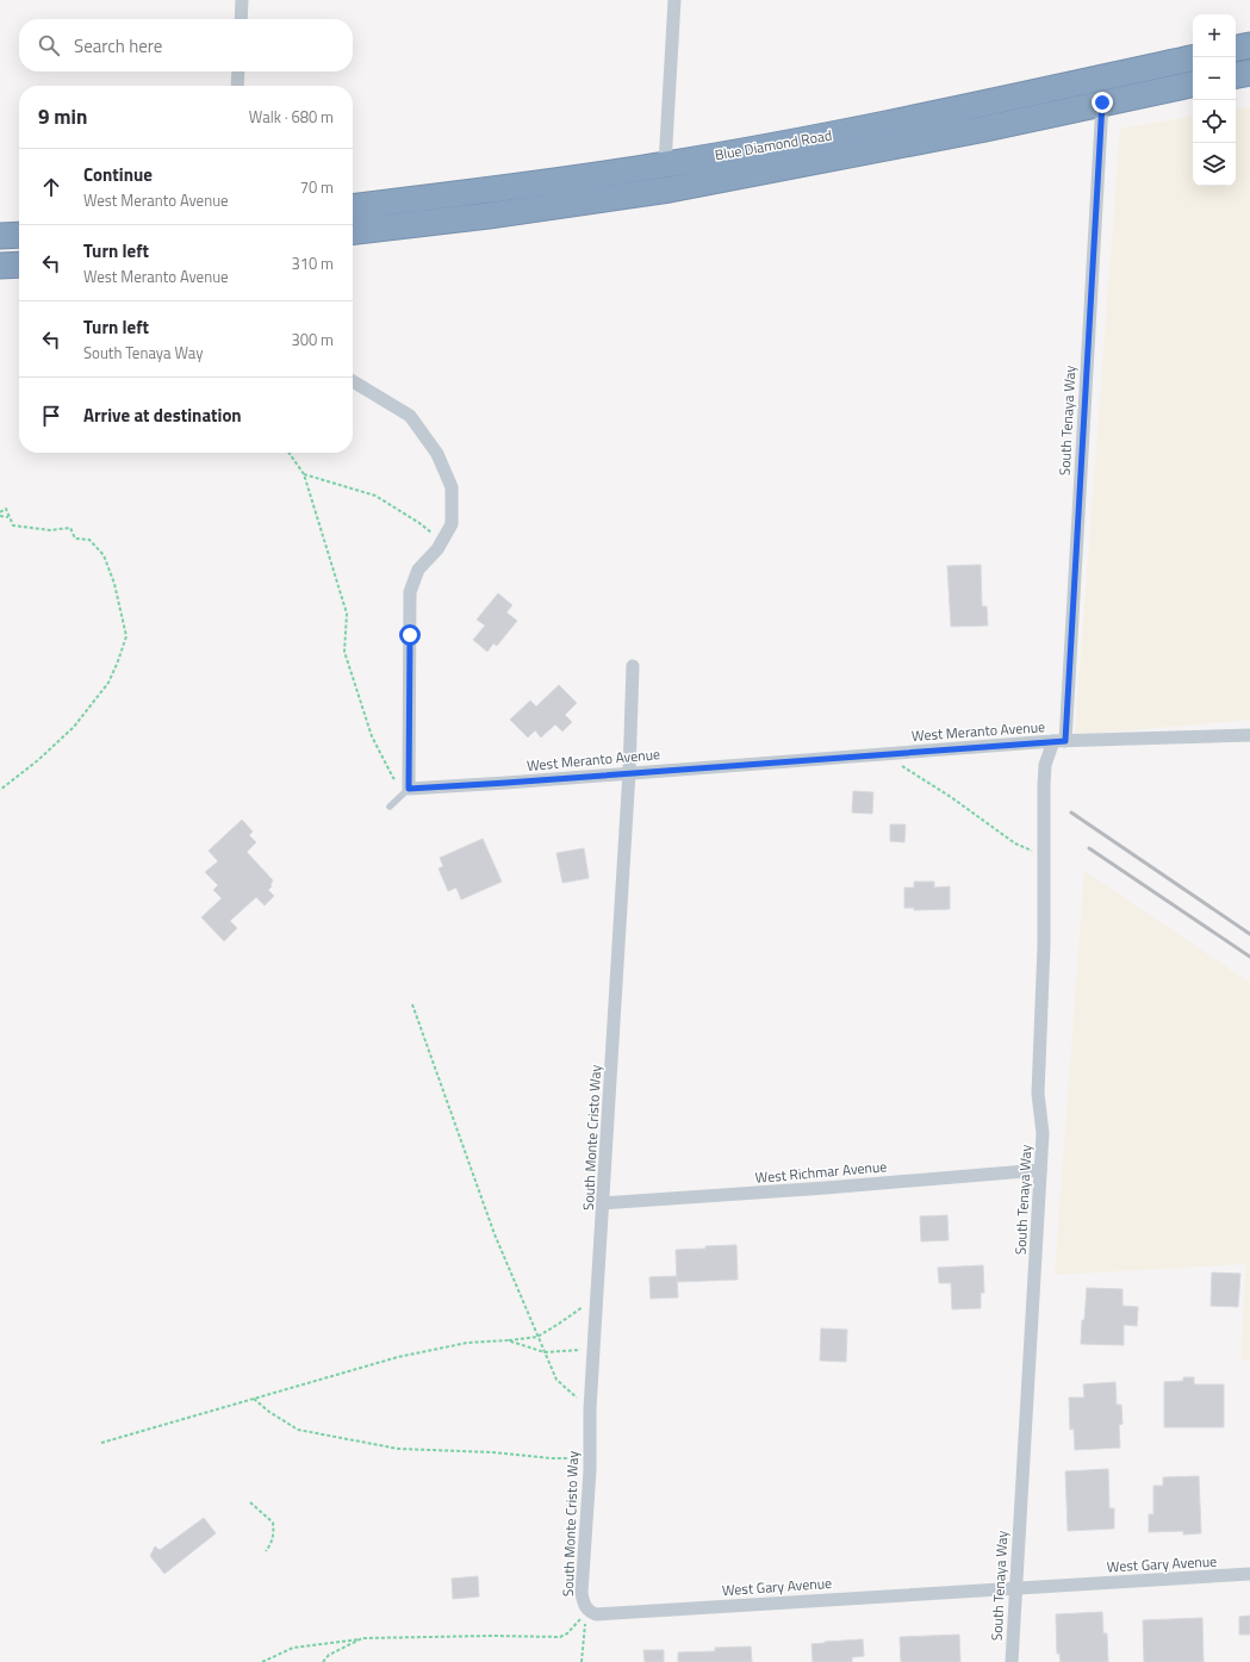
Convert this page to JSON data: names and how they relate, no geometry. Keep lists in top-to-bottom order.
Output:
{
  "streets": {
    "highway": ["Blue Diamond Road"],
    "street": [
      "South Tenaya Way",
      "West Meranto Avenue",
      "South Monte Cristo Way",
      "West Richmar Avenue",
      "West Gary Avenue"
    ]
  },
  "crossings": [
    ["Blue Diamond Road", "South Tenaya Way"],
    ["South Tenaya Way", "West Meranto Avenue"],
    ["South Tenaya Way", "West Richmar Avenue"],
    ["South Tenaya Way", "West Gary Avenue"],
    ["West Meranto Avenue", "South Monte Cristo Way"],
    ["South Monte Cristo Way", "West Richmar Avenue"],
    ["South Monte Cristo Way", "West Gary Avenue"]
  ],
  "page": {
    "map_buttons": ["+", "−"],
    "search": "Search here",
    "heading": ["9 min", "Walk · 680 m"],
    "list": [
      ["Continue", "West Meranto Avenue", "70 m"],
      ["Turn left", "West Meranto Avenue", "310 m"],
      ["Turn left", "South Tenaya Way", "300 m"],
      "Arrive at destination"
    ]
  }
}
